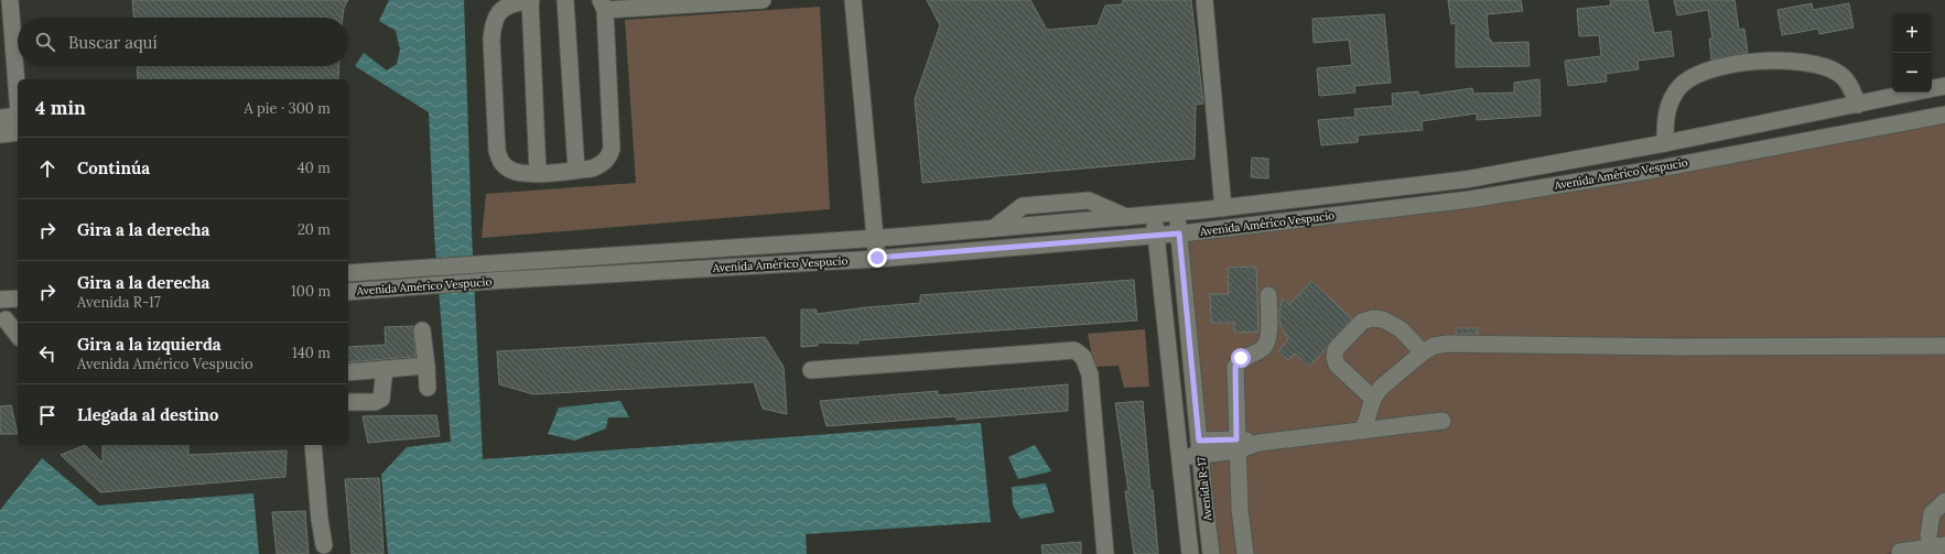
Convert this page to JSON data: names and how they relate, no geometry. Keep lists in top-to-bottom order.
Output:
{
  "streets": {
    "street": ["Avenida Américo Vespucio", "Avenida R-17"]
  },
  "crossings": [
    ["Avenida Américo Vespucio", "Avenida R-17"]
  ],
  "page": {
    "map_buttons": ["+", "−"],
    "search": "Buscar aquí",
    "heading": ["4 min", "A pie · 300 m"],
    "list": [
      ["Continúa", "40 m"],
      ["Gira a la derecha", "20 m"],
      ["Gira a la derecha", "Avenida R-17", "100 m"],
      ["Gira a la izquierda", "Avenida Américo Vespucio", "140 m"],
      "Llegada al destino"
    ]
  }
}
